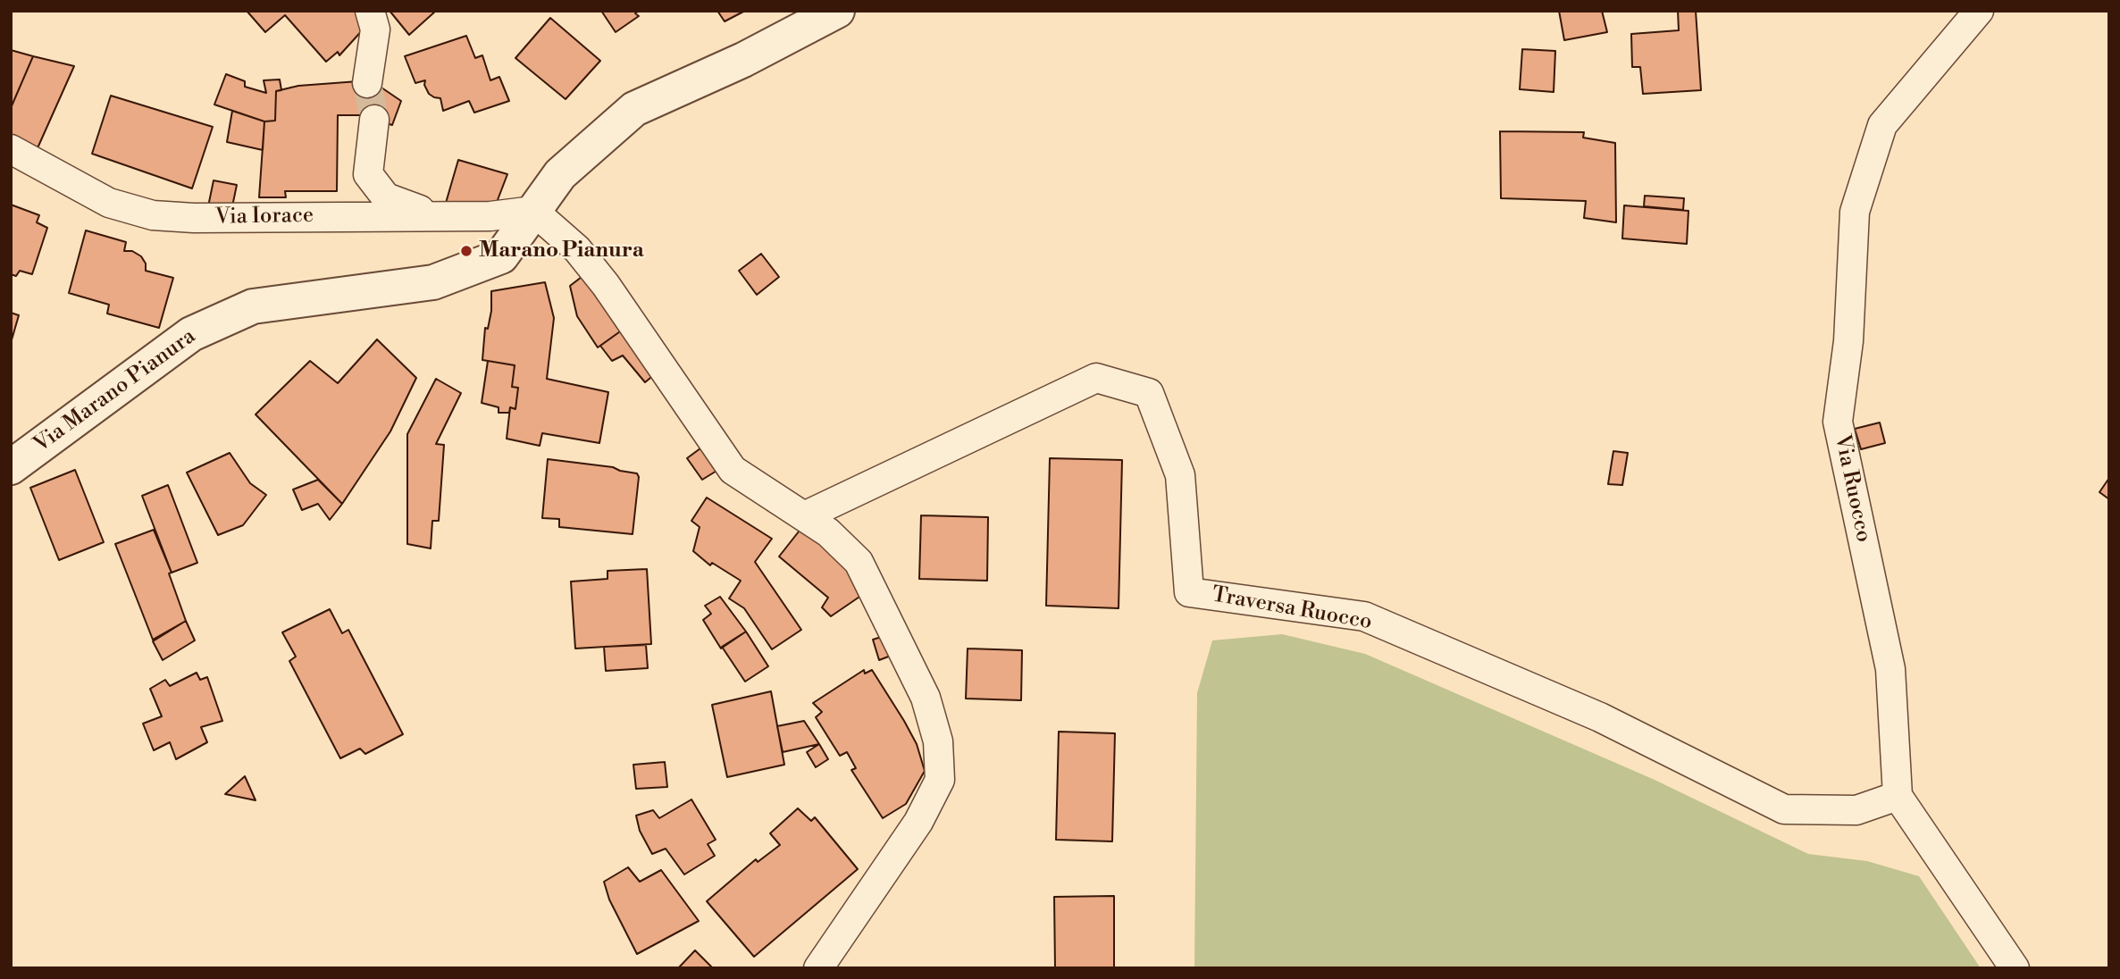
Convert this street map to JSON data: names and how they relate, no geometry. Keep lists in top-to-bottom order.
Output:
{
  "streets": {
    "street": [
      "Via Iorace",
      "Via Marano Pianura",
      "Via Ruocco",
      "Traversa Ruocco"
    ]
  },
  "crossings": [
    ["Via Iorace", "Via Marano Pianura"],
    ["Via Ruocco", "Traversa Ruocco"]
  ],
  "places": ["Marano Pianura"]
}
